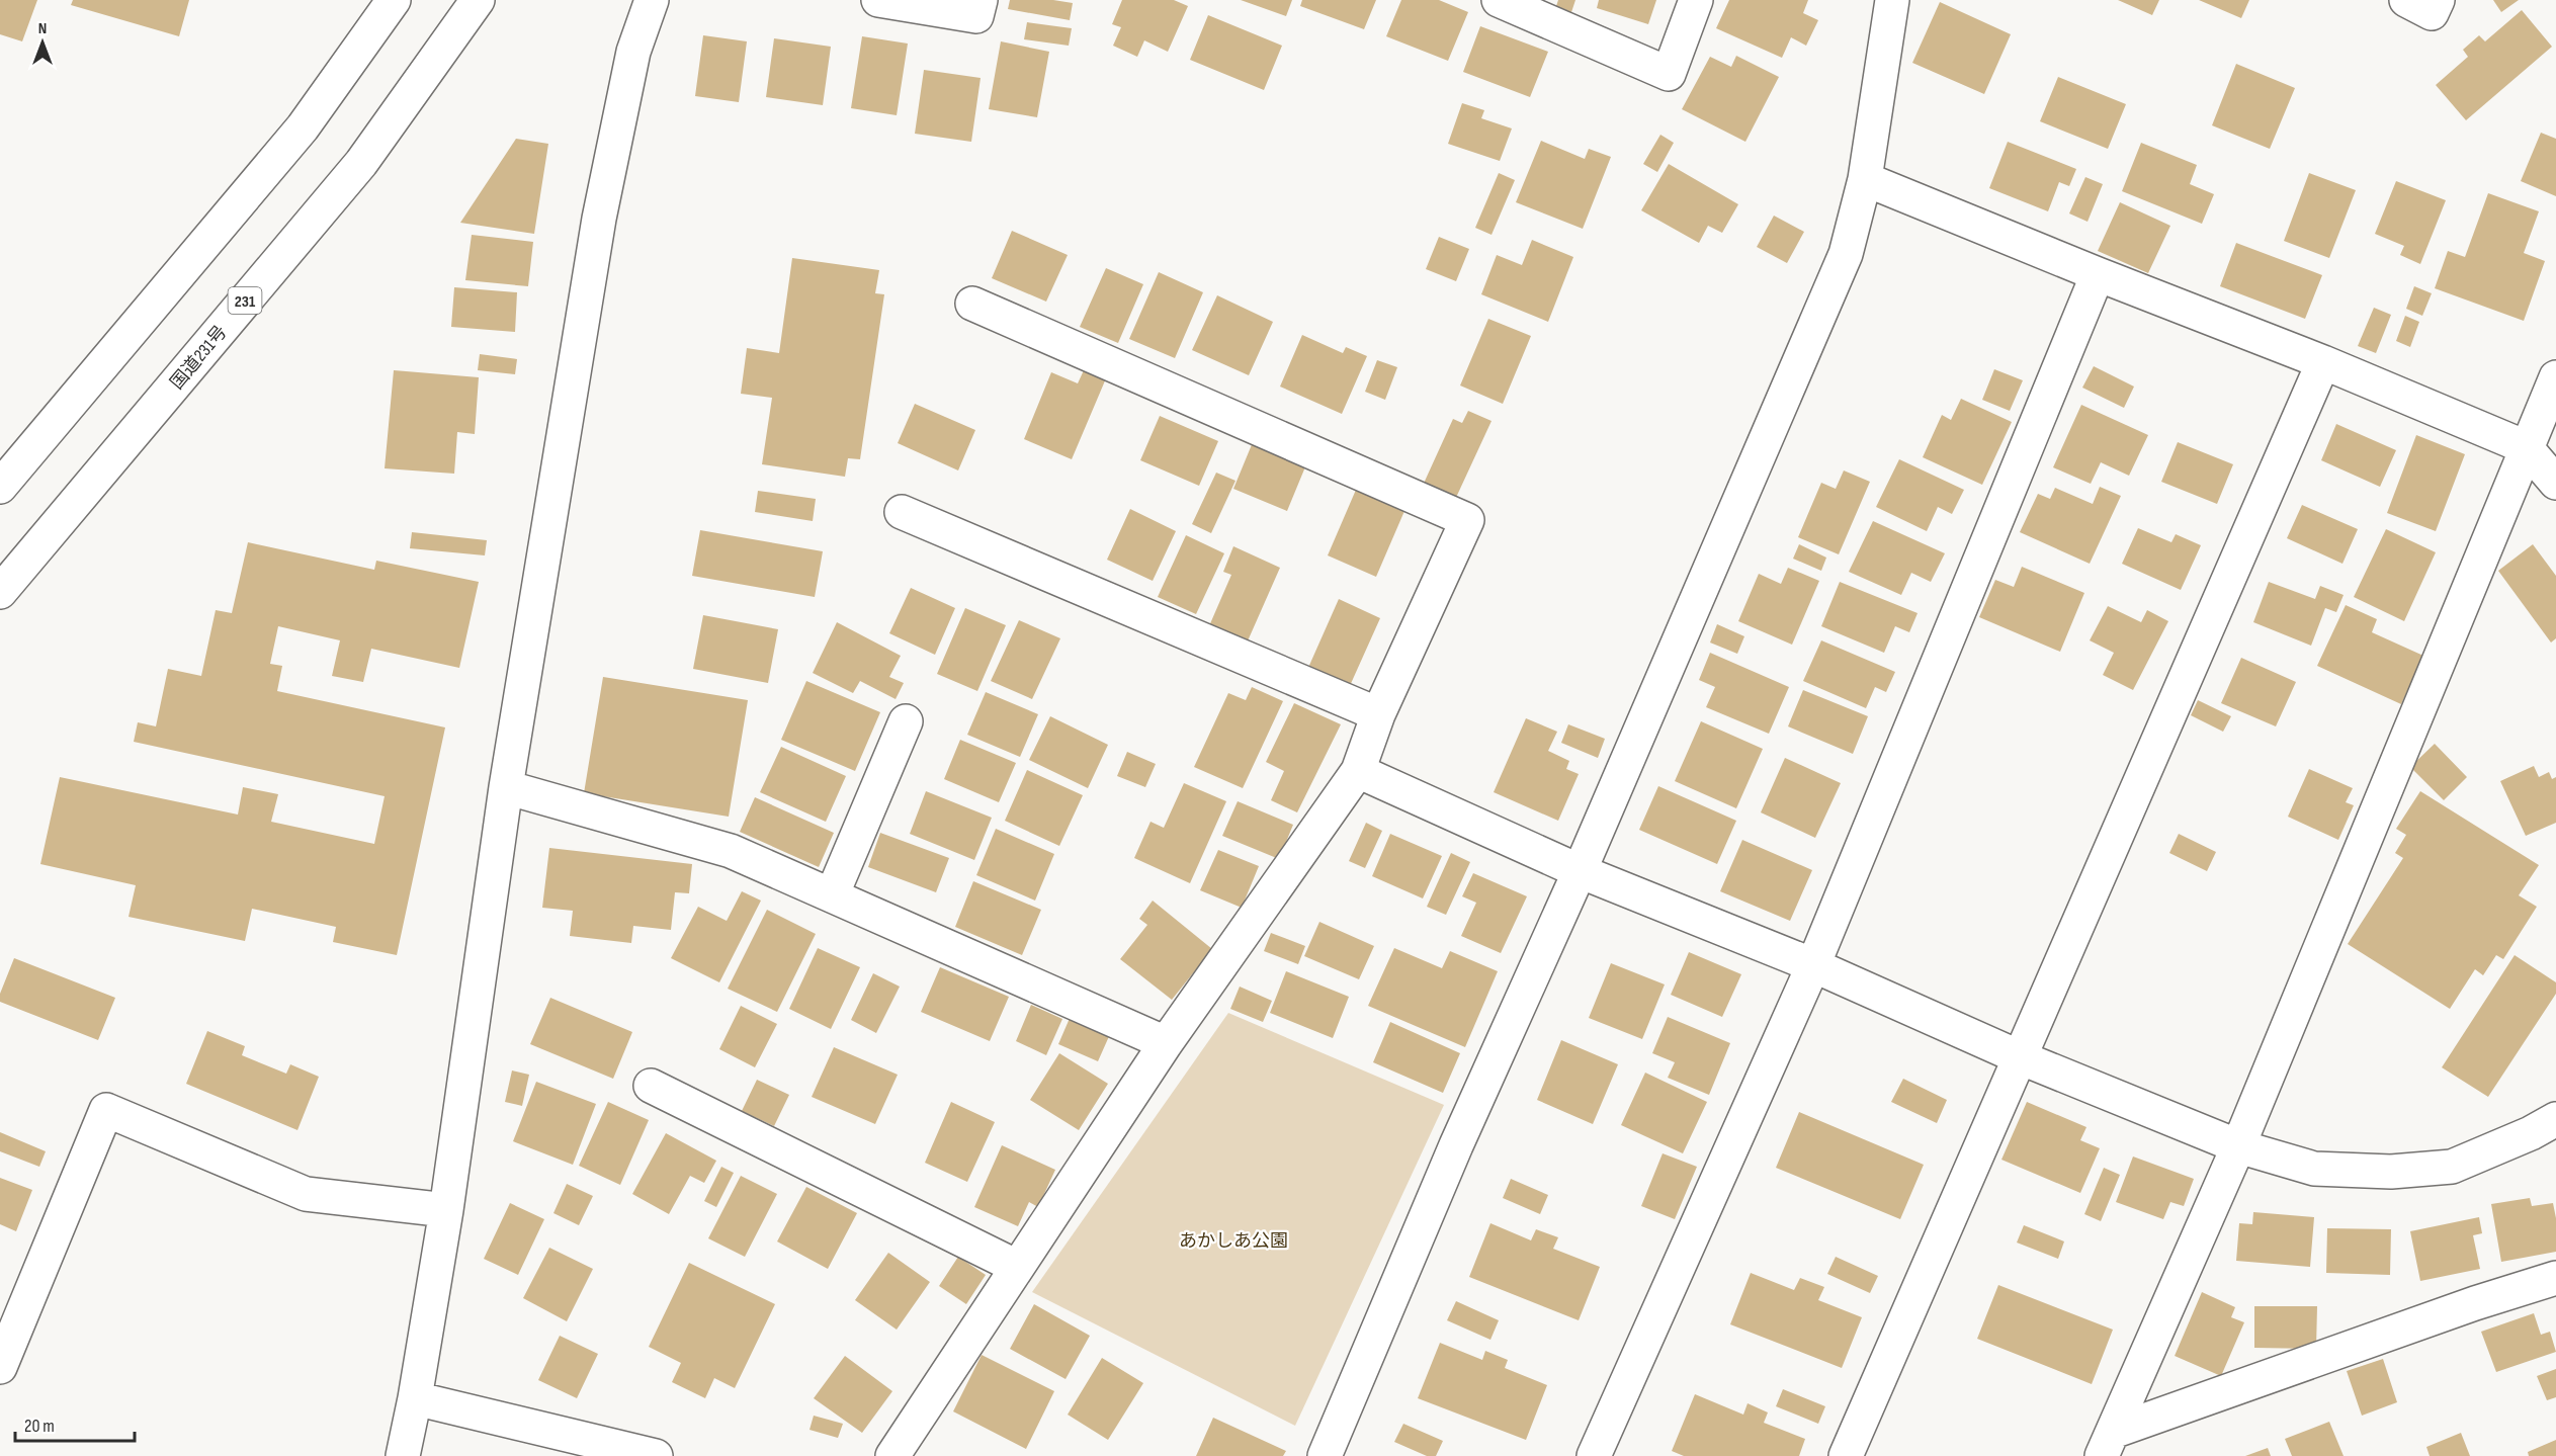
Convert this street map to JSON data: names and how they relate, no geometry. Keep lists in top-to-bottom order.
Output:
{
  "streets": {
    "main road": ["231", "国道231号"]
  },
  "parks": ["あかしあ公園"],
  "scale_bar": "20 m",
  "north": "top"
}
